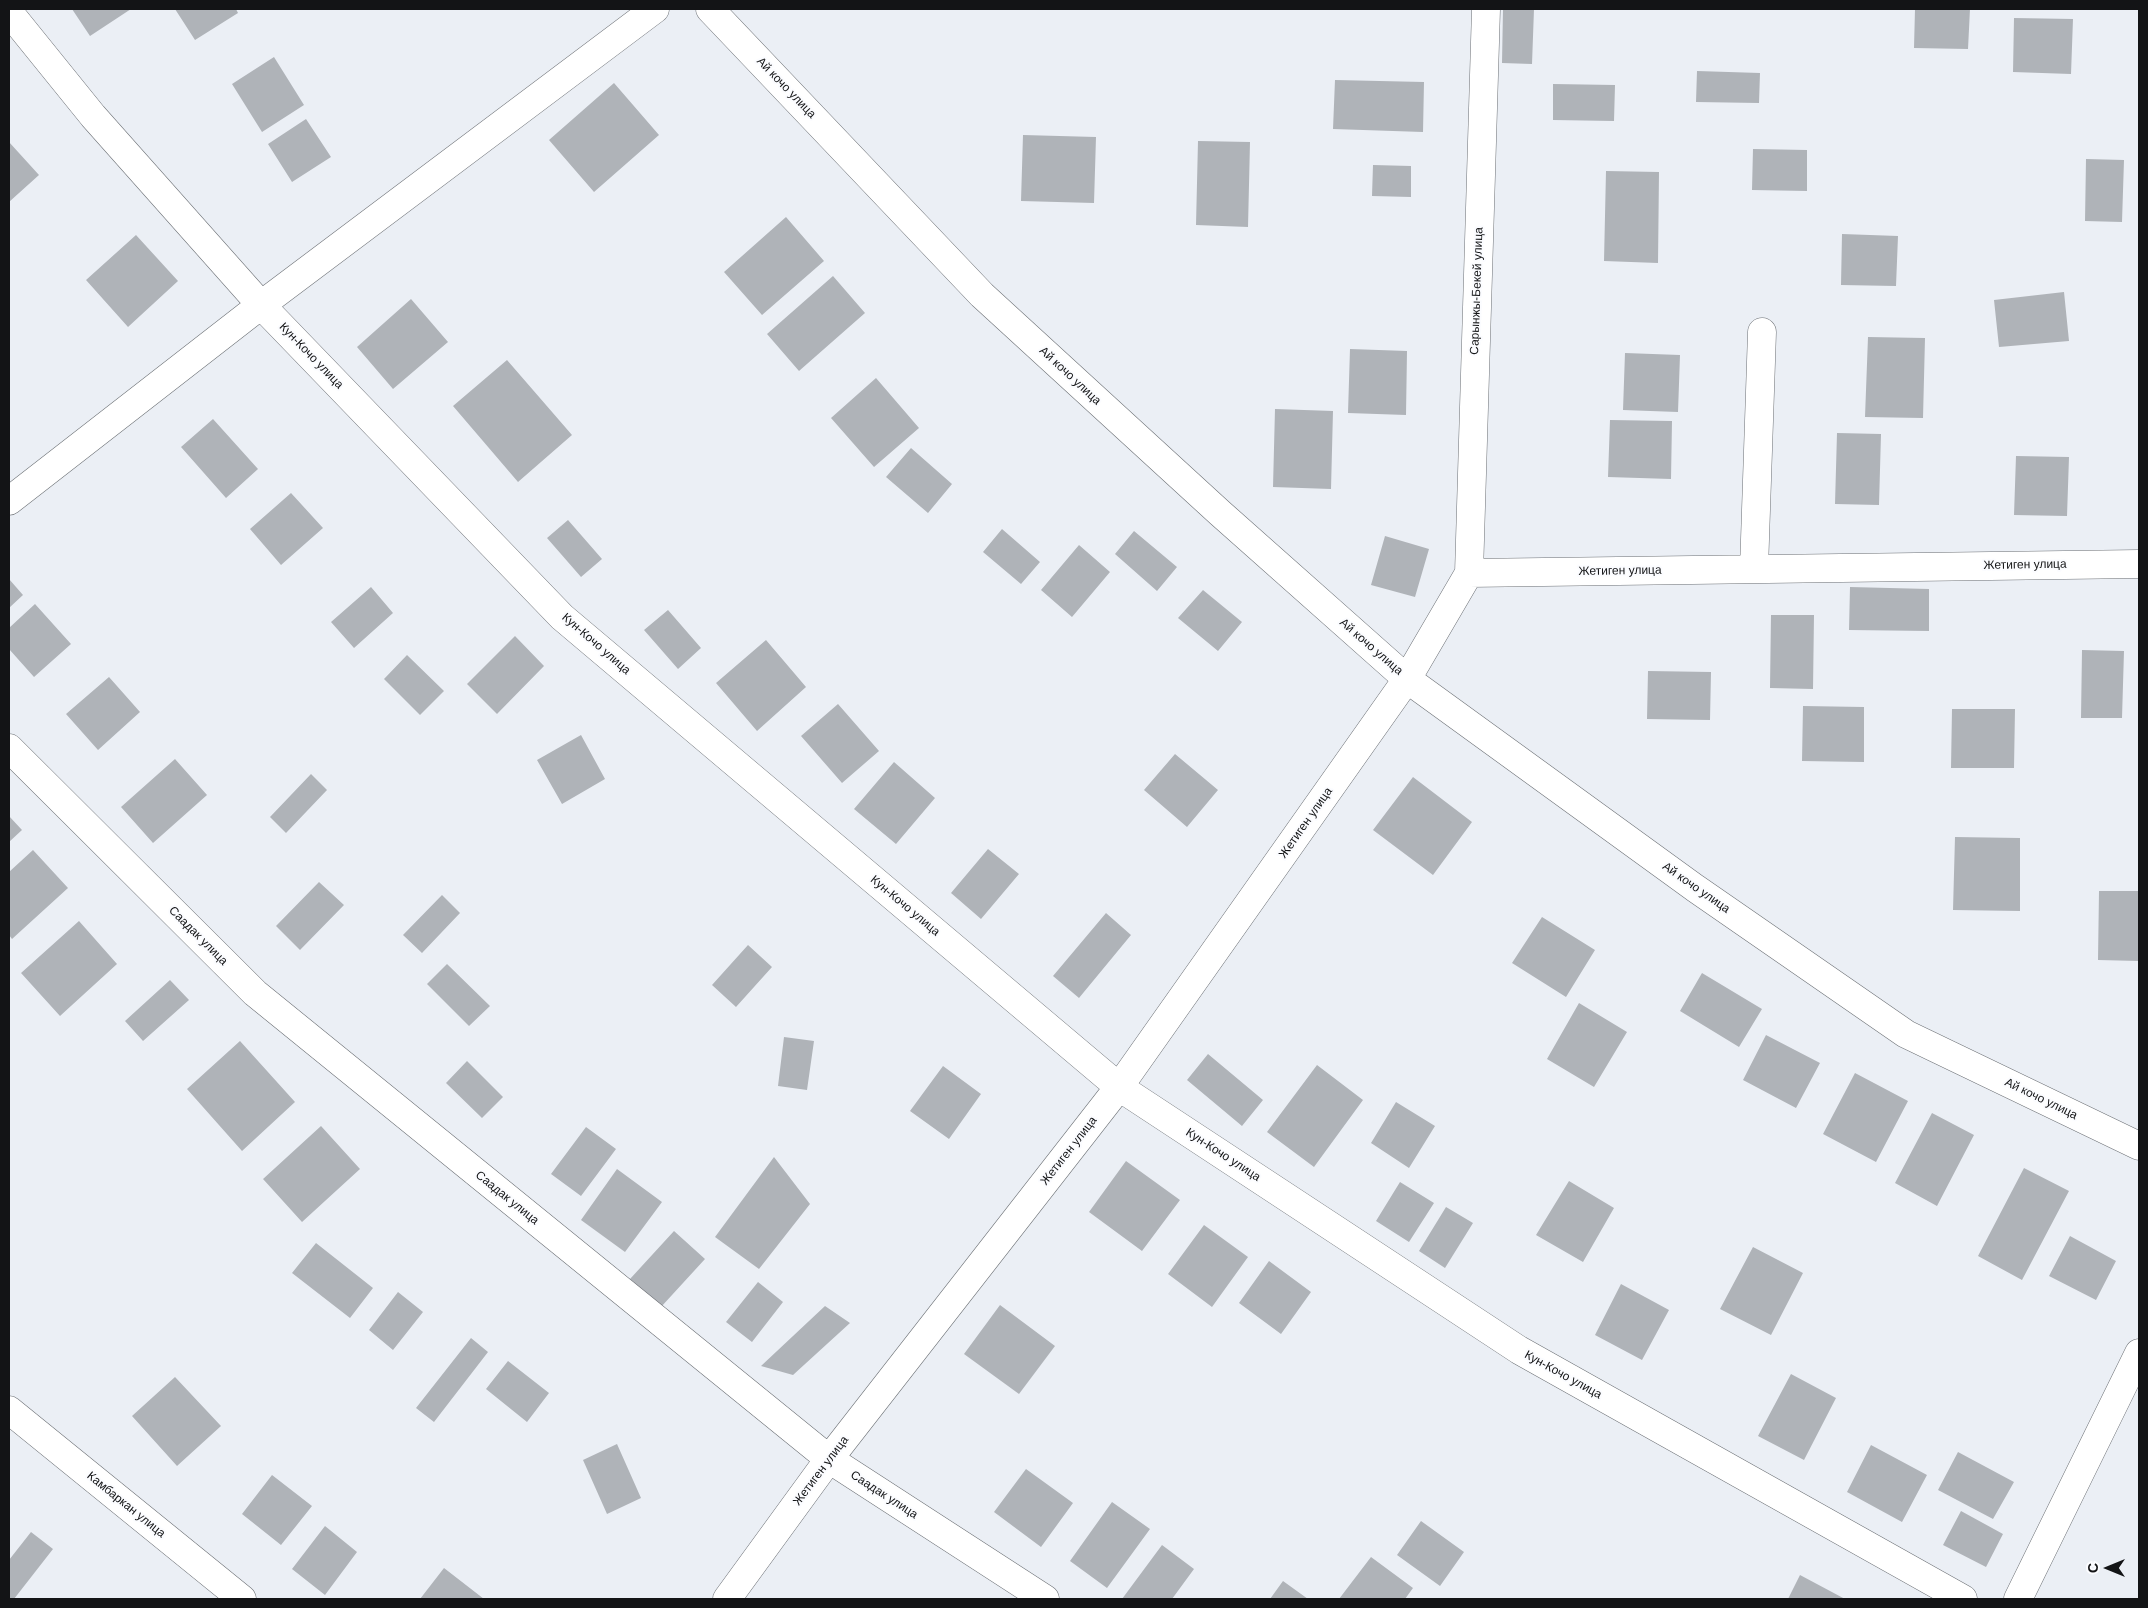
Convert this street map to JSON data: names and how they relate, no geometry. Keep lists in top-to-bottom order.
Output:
{
  "streets": {
    "street": [
      "Ай кочо улица",
      "Сарынжы-Бекей улица",
      "Кун-Кочо улица",
      "Жетиген улица",
      "Саадак улица",
      "Камбаркан улица"
    ]
  },
  "crossings": [
    ["Ай кочо улица", "Жетиген улица"],
    ["Сарынжы-Бекей улица", "Жетиген улица"],
    ["Кун-Кочо улица", "Жетиген улица"],
    ["Жетиген улица", "Саадак улица"]
  ],
  "north": "left"
}
